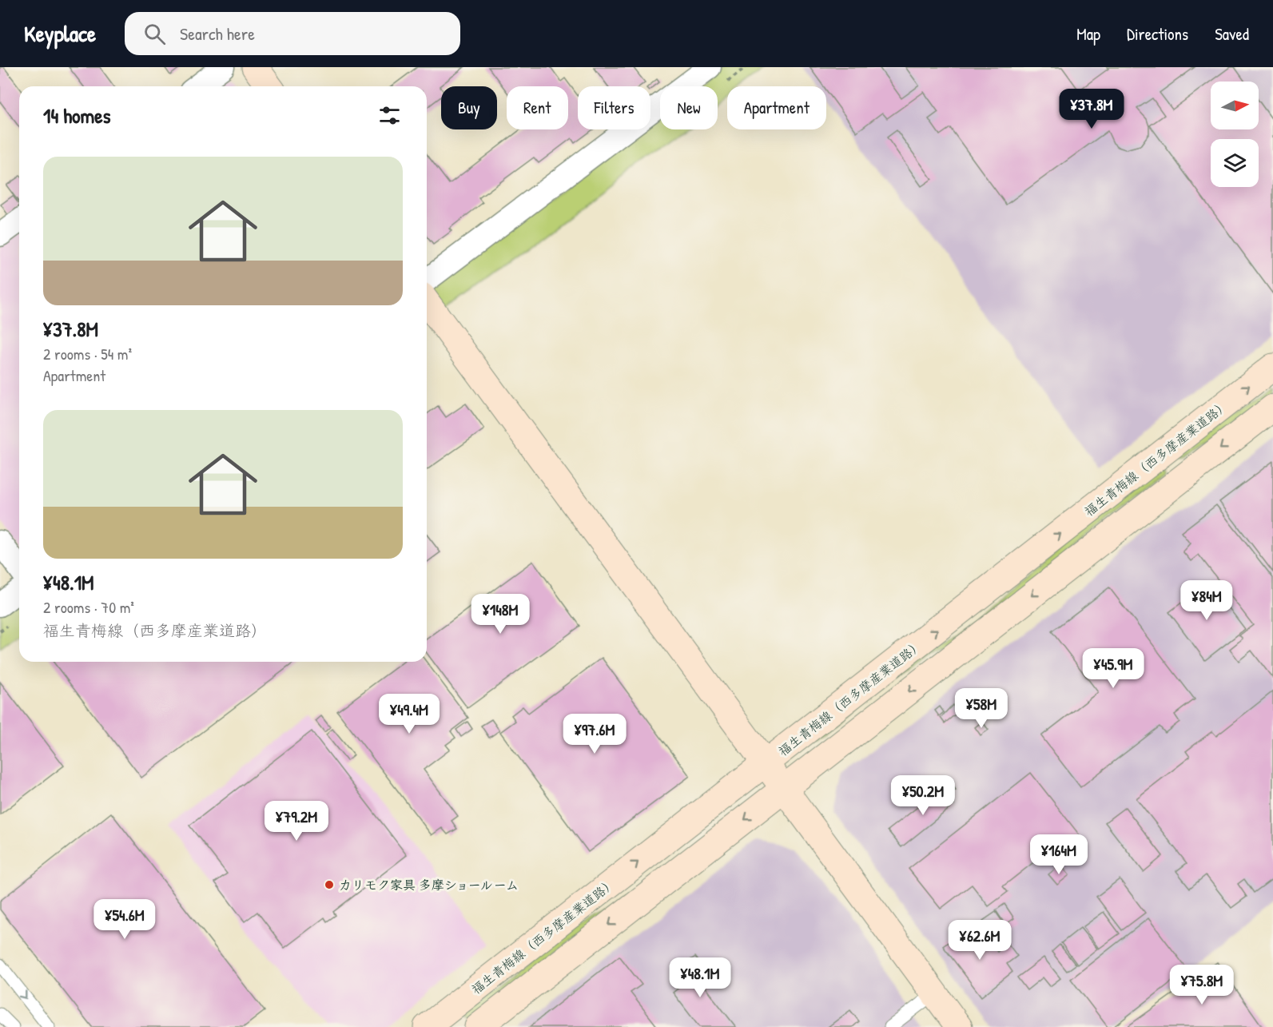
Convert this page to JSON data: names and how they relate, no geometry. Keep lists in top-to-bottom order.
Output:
{
  "streets": {
    "main road": ["福生青梅線（西多摩産業道路）"]
  },
  "places": ["カリモク家具 多摩ショールーム"],
  "north": "right",
  "page": {
    "header": "Keyplace",
    "search": "Search here",
    "nav": ["Map", "Directions", "Saved"],
    "chip": [
      "Buy",
      "Rent",
      "Filters",
      "New",
      "Apartment"
    ],
    "heading": "14 homes",
    "price": [
      "¥37.8M",
      "¥84M",
      "¥148M",
      "¥45.9M",
      "¥58M",
      "¥49.4M",
      "¥97.6M",
      "¥50.2M",
      "¥79.2M",
      "¥164M",
      "¥54.6M",
      "¥62.6M",
      "¥48.1M",
      "¥75.8M"
    ],
    "list": [
      {
        "name": "¥37.8M",
        "note": "2 rooms · 54 m² · Apartment"
      },
      {
        "name": "¥48.1M",
        "note": "2 rooms · 70 m² · 福生青梅線（西多摩産業道路）"
      }
    ]
  }
}
